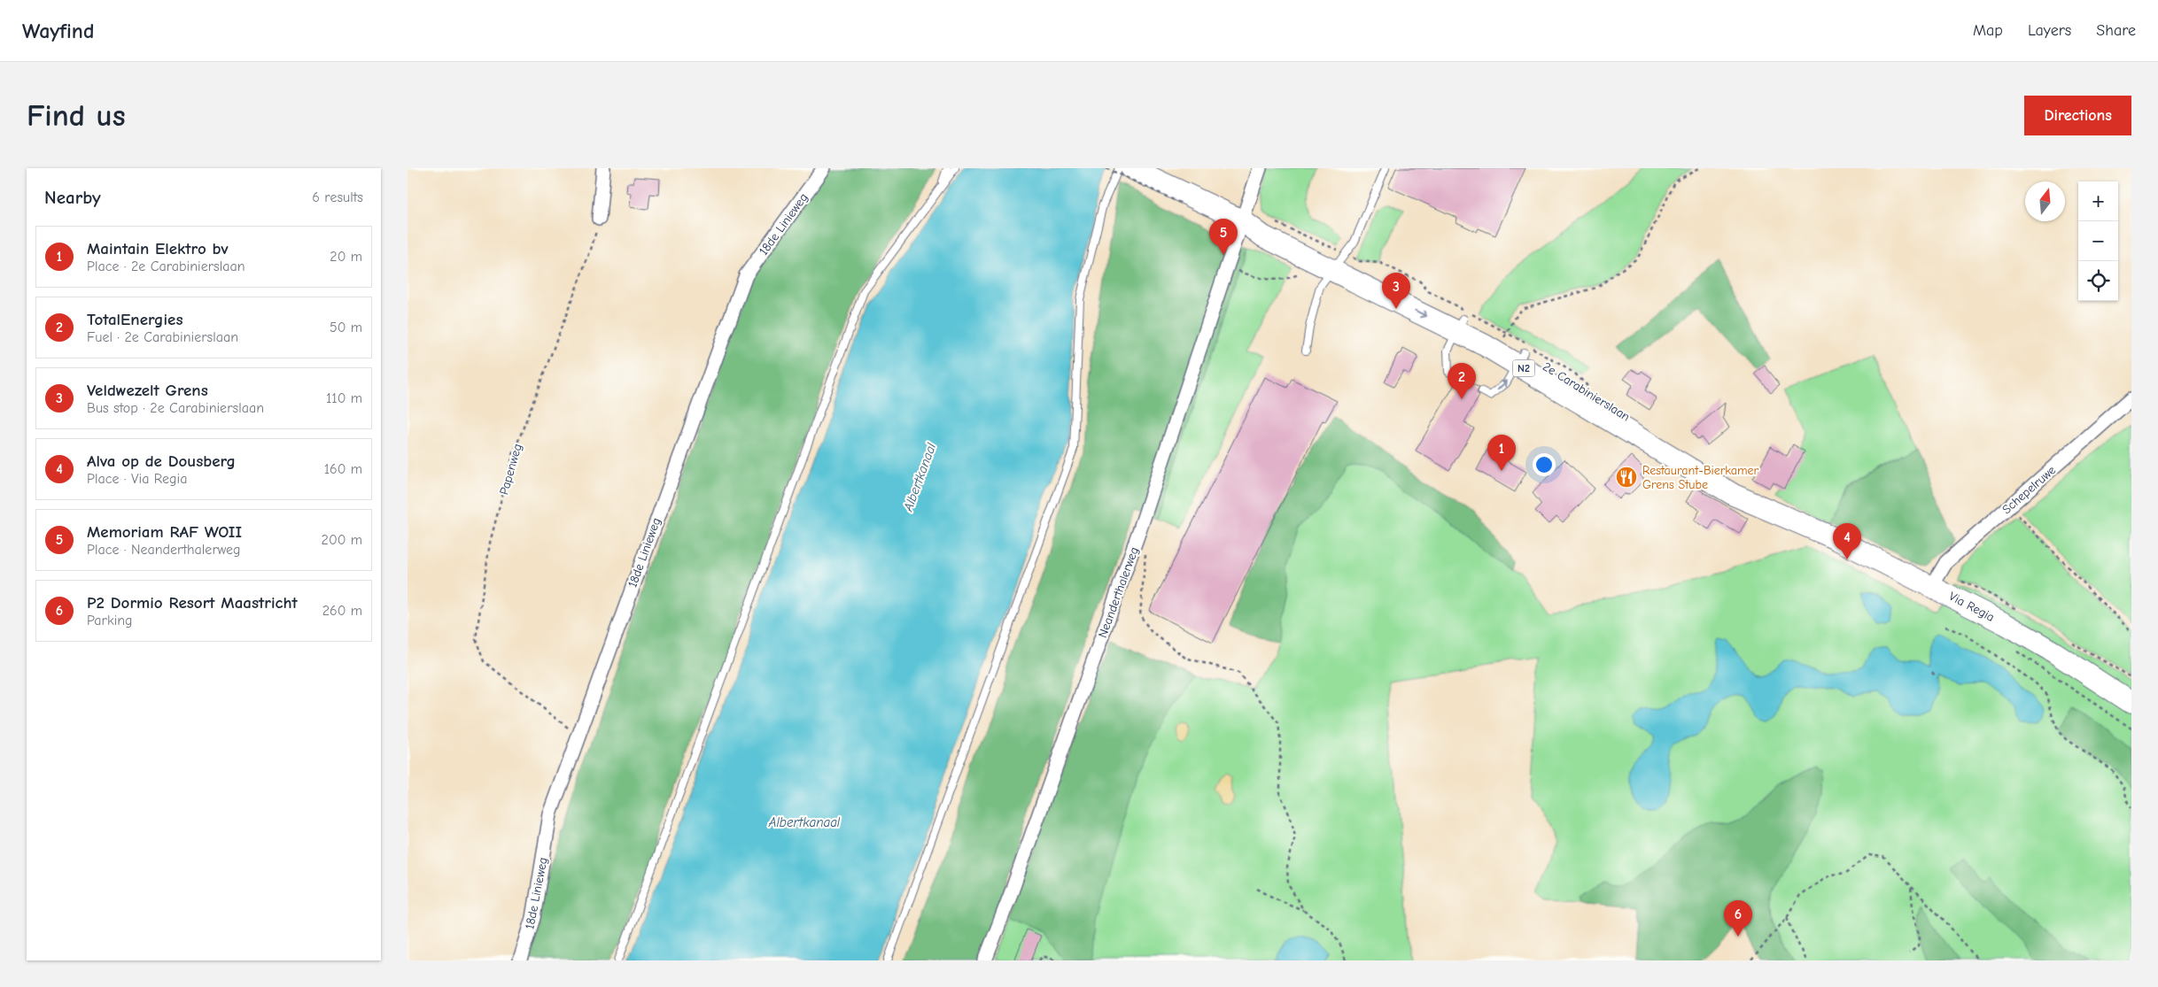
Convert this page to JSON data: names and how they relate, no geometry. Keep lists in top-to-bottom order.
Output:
{
  "streets": {
    "main road": ["N2", "2e Carabinierslaan", "Via Regia"],
    "street": ["18de Linieweg", "Schepelruwe", "Neanderthalerweg"],
    "path": ["Papenweg"]
  },
  "crossings": [
    ["18de Linieweg", "Papenweg"],
    ["2e Carabinierslaan", "Neanderthalerweg"],
    ["2e Carabinierslaan", "Via Regia"],
    ["Schepelruwe", "Via Regia"]
  ],
  "water": ["Albertkanaal"],
  "places": {
    "restaurant": ["Restaurant-Bierkamer Grens Stube"]
  },
  "north": "top",
  "page": {
    "header": "Wayfind",
    "nav": ["Map", "Layers", "Share"],
    "buttons": "Directions",
    "title": "Find us",
    "heading": ["Nearby", "6 results"],
    "map_buttons": ["+", "−"],
    "pins": [
      "5",
      "3",
      "2",
      "1",
      "4",
      "6"
    ],
    "list": [
      {
        "mark": "1",
        "name": "Maintain Elektro bv",
        "note": "Place · 2e Carabinierslaan",
        "value": "20 m"
      },
      {
        "mark": "2",
        "name": "TotalEnergies",
        "note": "Fuel · 2e Carabinierslaan",
        "value": "50 m"
      },
      {
        "mark": "3",
        "name": "Veldwezelt Grens",
        "note": "Bus stop · 2e Carabinierslaan",
        "value": "110 m"
      },
      {
        "mark": "4",
        "name": "Alva op de Dousberg",
        "note": "Place · Via Regia",
        "value": "160 m"
      },
      {
        "mark": "5",
        "name": "Memoriam RAF WOII",
        "note": "Place · Neanderthalerweg",
        "value": "200 m"
      },
      {
        "mark": "6",
        "name": "P2 Dormio Resort Maastricht",
        "note": "Parking",
        "value": "260 m"
      }
    ]
  }
}
